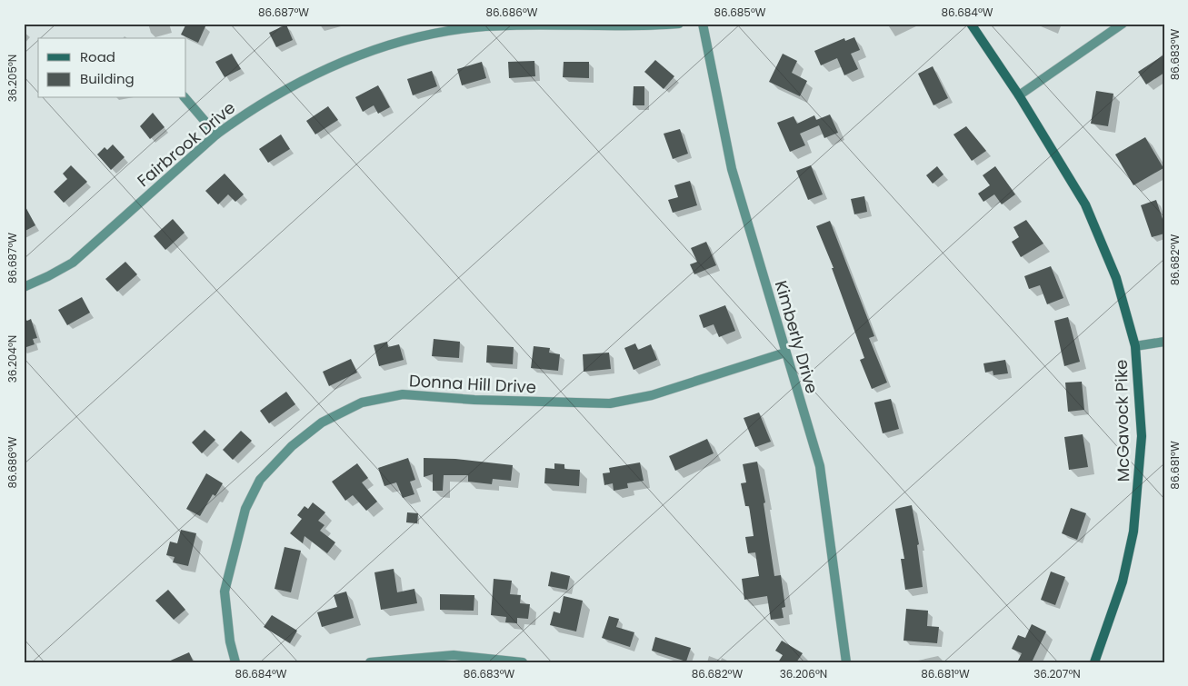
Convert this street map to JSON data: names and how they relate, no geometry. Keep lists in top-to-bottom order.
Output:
{
  "streets": {
    "main road": ["McGavock Pike"],
    "street": ["Fairbrook Drive", "Kimberly Drive", "Donna Hill Drive"]
  },
  "crossings": [
    ["Kimberly Drive", "Donna Hill Drive"]
  ],
  "legend": ["Road", "Building"],
  "coordinates": [
    "86.687°W",
    "86.686°W",
    "86.685°W",
    "86.684°W",
    "86.683°W",
    "36.205°N",
    "86.682°W",
    "36.204°N",
    "86.681°W",
    "36.206°N",
    "36.207°N"
  ]
}
